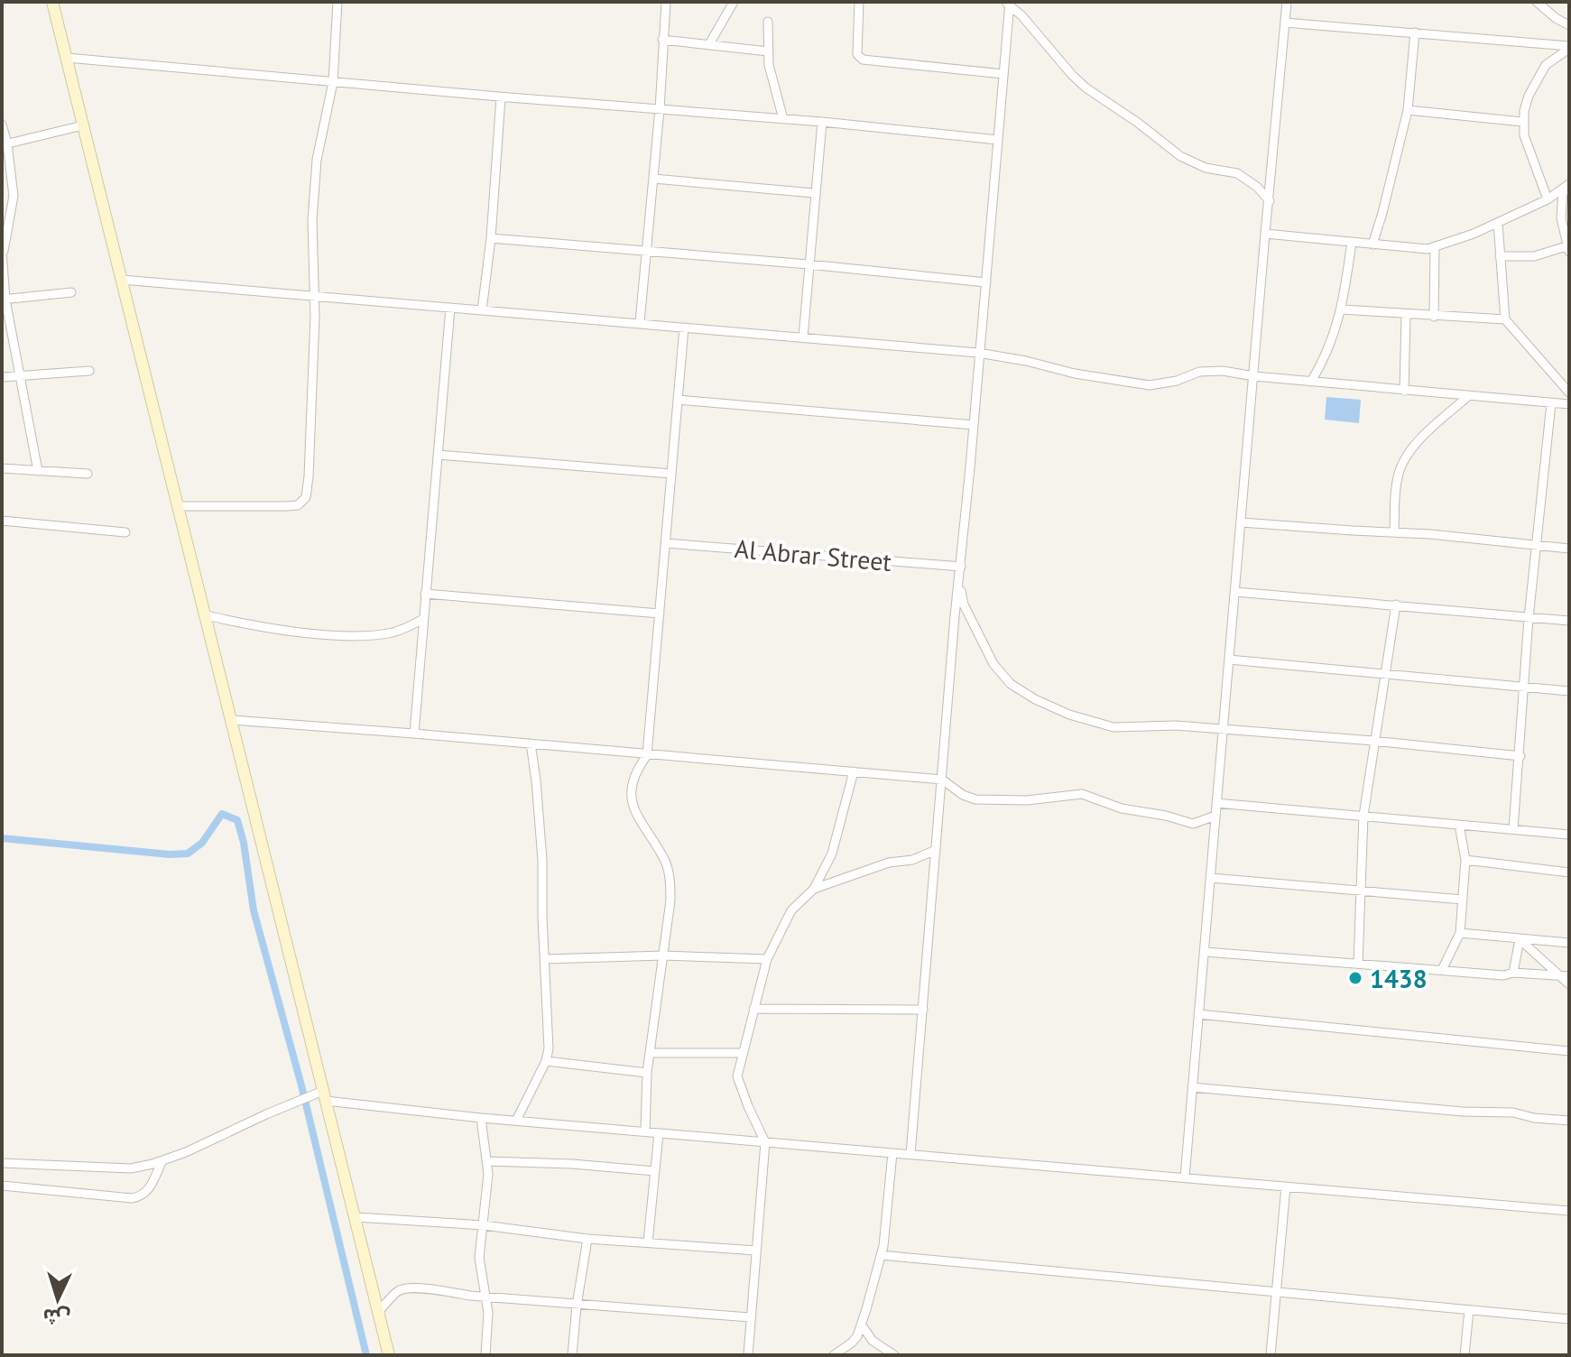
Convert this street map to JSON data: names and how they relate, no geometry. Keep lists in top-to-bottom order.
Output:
{
  "streets": {
    "street": ["Al Abrar Street"]
  },
  "places": ["1438"],
  "north": "bottom"
}
